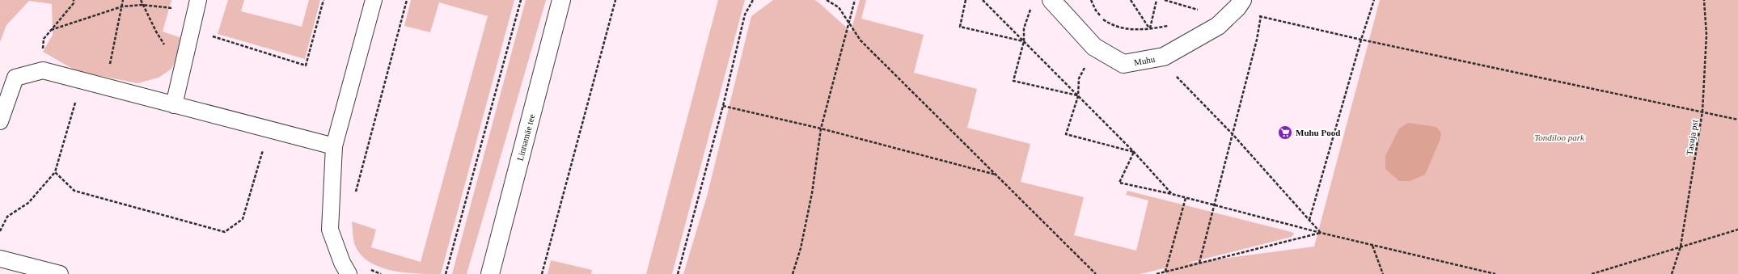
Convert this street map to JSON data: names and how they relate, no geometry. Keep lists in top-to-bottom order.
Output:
{
  "streets": {
    "street": ["Muhu", "Linnamäe tee"],
    "path": ["Tasuja pst"]
  },
  "parks": ["Tondiloo park"],
  "places": {
    "supermarket": ["Muhu Pood"]
  }
}
